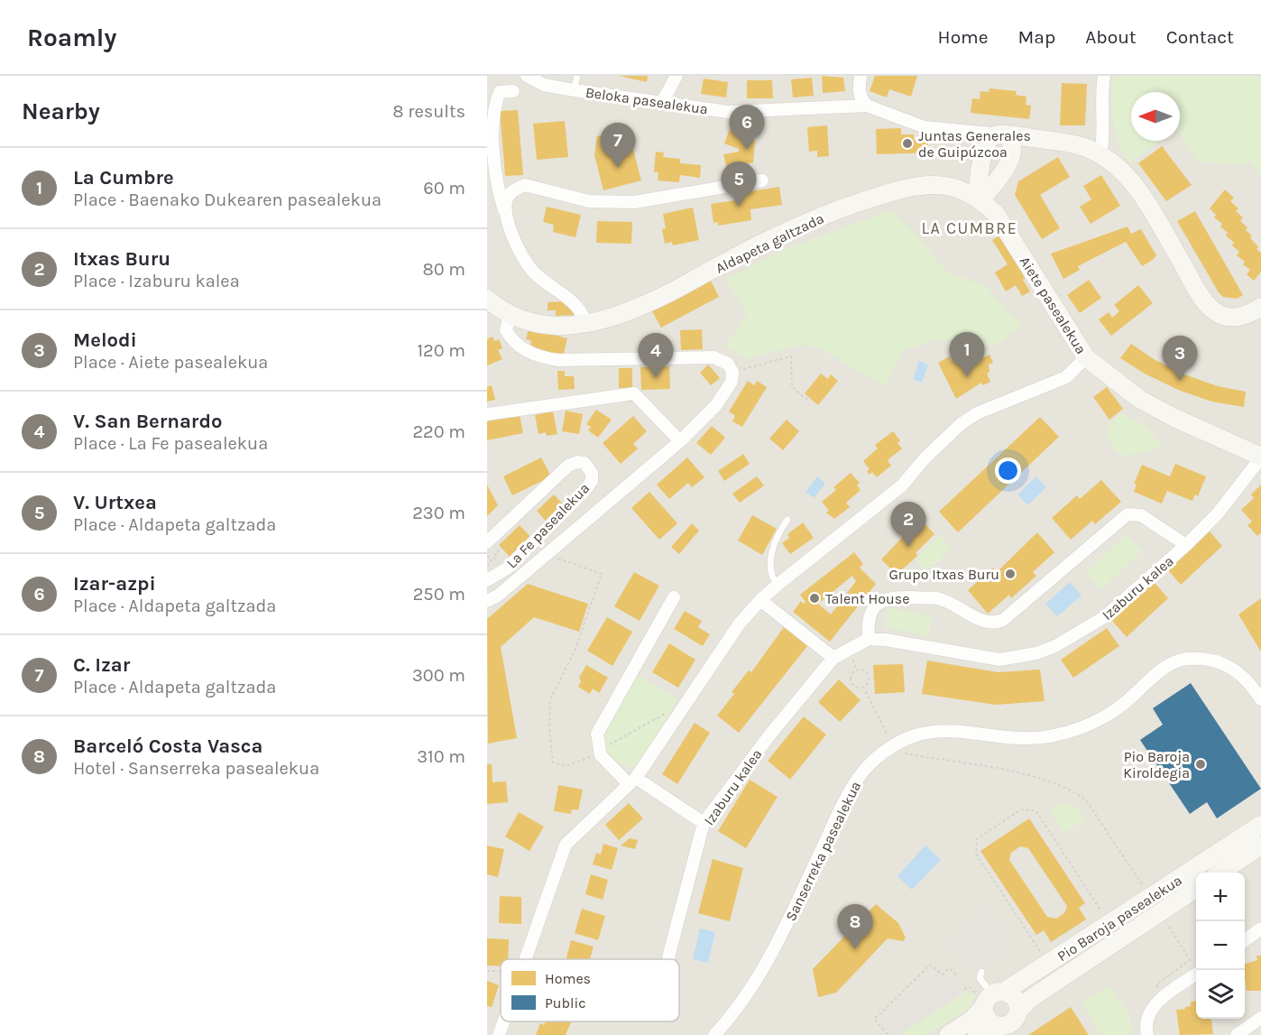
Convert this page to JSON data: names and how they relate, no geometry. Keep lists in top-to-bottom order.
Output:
{
  "streets": {
    "street": [
      "Beloka pasealekua",
      "Aldapeta galtzada",
      "Aiete pasealekua",
      "La Fe pasealekua",
      "Izaburu kalea",
      "Sanserreka pasealekua",
      "Pio Baroja pasealekua"
    ]
  },
  "crossings": [
    ["Aldapeta galtzada", "Aiete pasealekua"],
    ["Aiete pasealekua", "Izaburu kalea"]
  ],
  "districts": ["LA CUMBRE"],
  "places": [
    "Juntas Generales de Guipúzcoa",
    "Grupo Itxas Buru",
    "Talent House",
    "Pio Baroja Kiroldegia"
  ],
  "legend": ["Homes", "Public"],
  "north": "left",
  "page": {
    "header": "Roamly",
    "nav": [
      "Home",
      "Map",
      "About",
      "Contact"
    ],
    "heading": ["Nearby", "8 results"],
    "pins": [
      "6",
      "7",
      "5",
      "1",
      "4",
      "3",
      "2",
      "8"
    ],
    "list": [
      {
        "mark": "1",
        "name": "La Cumbre",
        "note": "Place · Baenako Dukearen pasealekua",
        "value": "60 m"
      },
      {
        "mark": "2",
        "name": "Itxas Buru",
        "note": "Place · Izaburu kalea",
        "value": "80 m"
      },
      {
        "mark": "3",
        "name": "Melodi",
        "note": "Place · Aiete pasealekua",
        "value": "120 m"
      },
      {
        "mark": "4",
        "name": "V. San Bernardo",
        "note": "Place · La Fe pasealekua",
        "value": "220 m"
      },
      {
        "mark": "5",
        "name": "V. Urtxea",
        "note": "Place · Aldapeta galtzada",
        "value": "230 m"
      },
      {
        "mark": "6",
        "name": "Izar-azpi",
        "note": "Place · Aldapeta galtzada",
        "value": "250 m"
      },
      {
        "mark": "7",
        "name": "C. Izar",
        "note": "Place · Aldapeta galtzada",
        "value": "300 m"
      },
      {
        "mark": "8",
        "name": "Barceló Costa Vasca",
        "note": "Hotel · Sanserreka pasealekua",
        "value": "310 m"
      }
    ],
    "map_buttons": ["+", "−"]
  }
}
